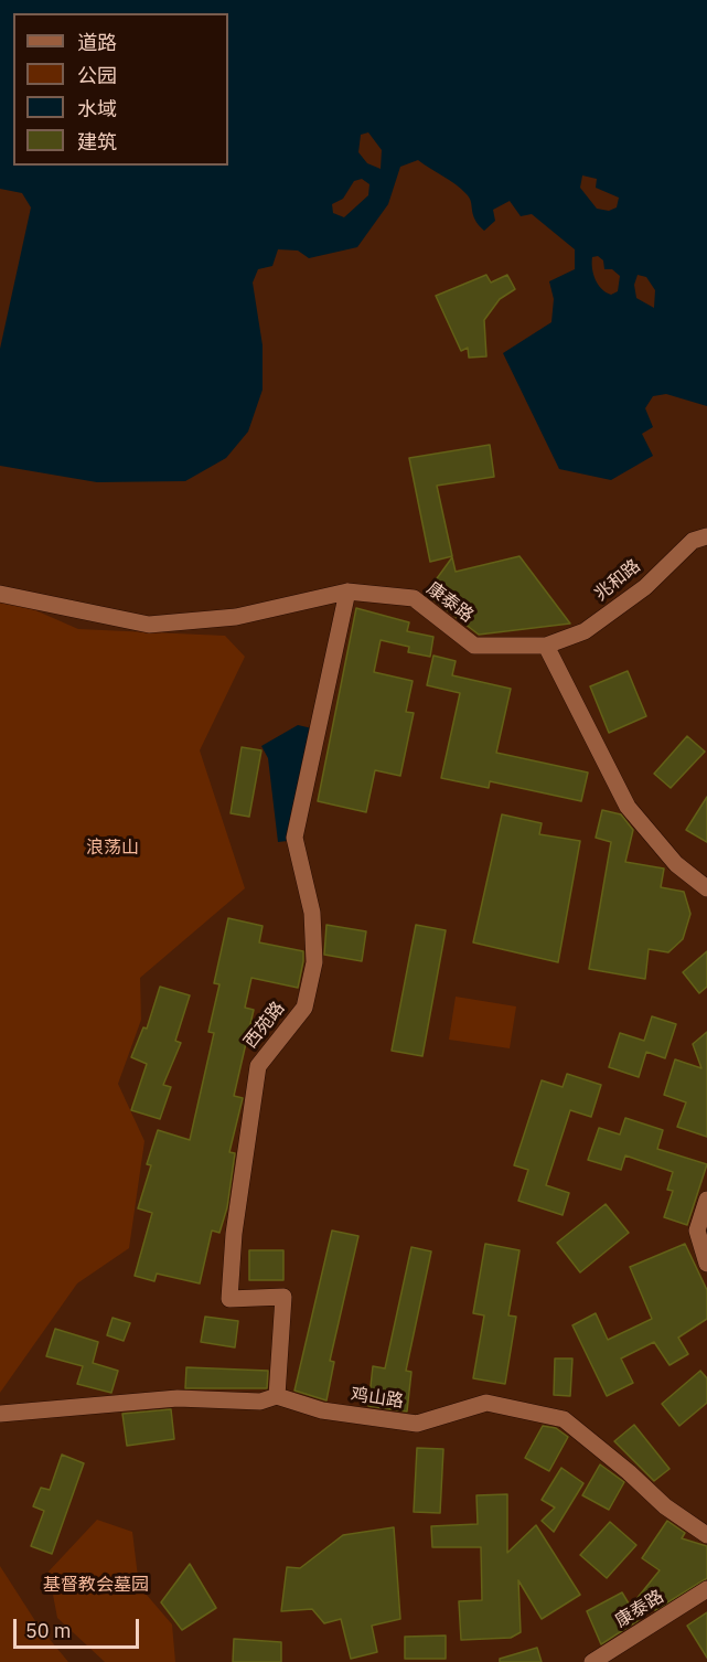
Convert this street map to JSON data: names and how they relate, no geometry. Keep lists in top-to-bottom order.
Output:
{
  "streets": {
    "street": [
      "兆和路",
      "康泰路",
      "西苑路",
      "鸡山路"
    ]
  },
  "crossings": [
    ["兆和路", "康泰路"],
    ["康泰路", "西苑路"],
    ["西苑路", "鸡山路"]
  ],
  "parks": ["浪荡山", "基督教会墓园"],
  "legend": [
    "道路",
    "公园",
    "水域",
    "建筑"
  ],
  "scale_bar": "50 m"
}
